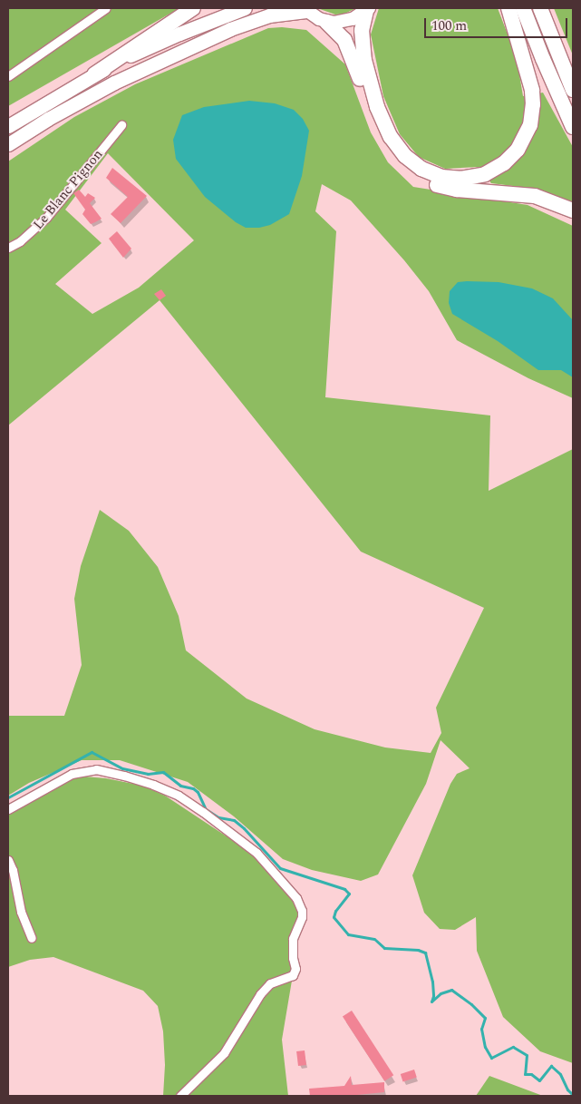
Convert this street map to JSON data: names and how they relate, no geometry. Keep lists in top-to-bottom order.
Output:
{
  "streets": {
    "street": ["Le Blanc Pignon"]
  },
  "scale_bar": "100 m"
}
